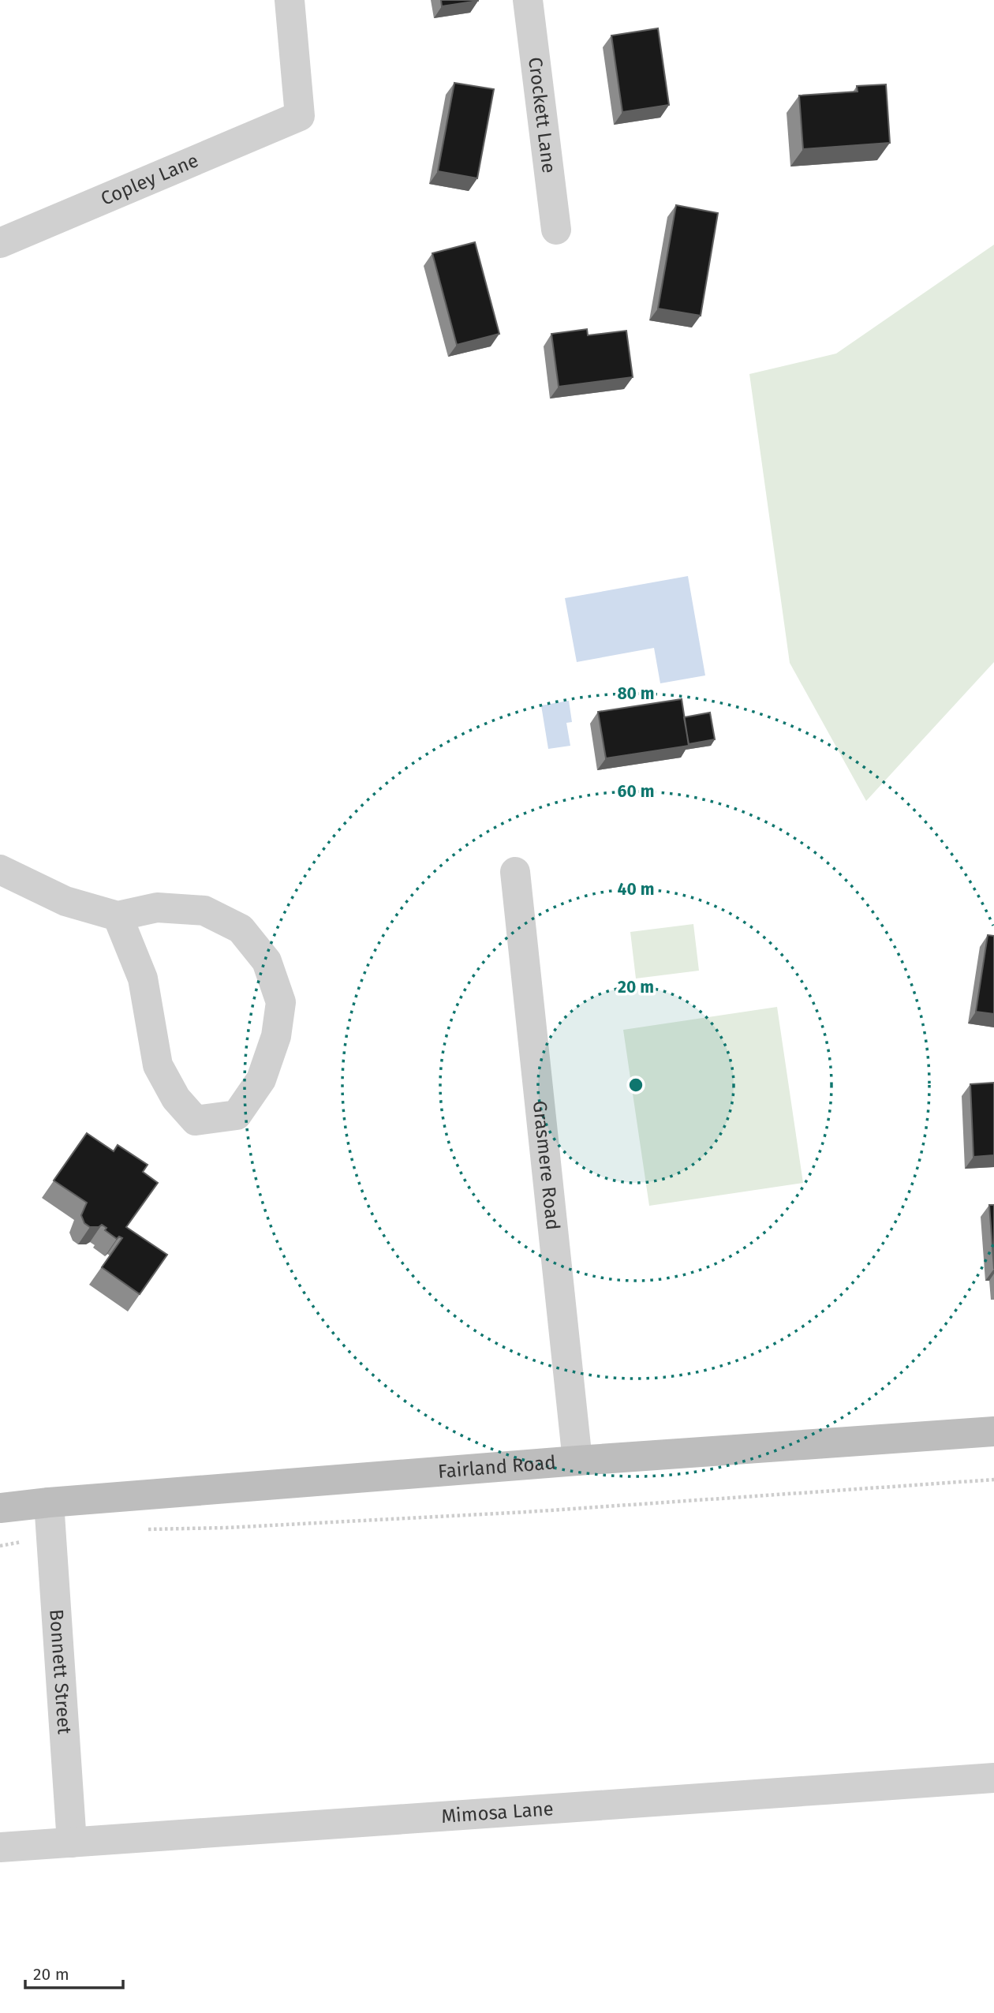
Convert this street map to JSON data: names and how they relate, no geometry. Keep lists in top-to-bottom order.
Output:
{
  "streets": {
    "main road": ["Fairland Road"],
    "street": [
      "Crockett Lane",
      "Copley Lane",
      "Grasmere Road",
      "Bonnett Street",
      "Mimosa Lane"
    ]
  },
  "crossings": [
    ["Grasmere Road", "Fairland Road"],
    ["Fairland Road", "Bonnett Street"],
    ["Bonnett Street", "Mimosa Lane"]
  ],
  "scale_bar": "20 m",
  "rings": [
    "80 m",
    "60 m",
    "40 m",
    "20 m"
  ]
}
